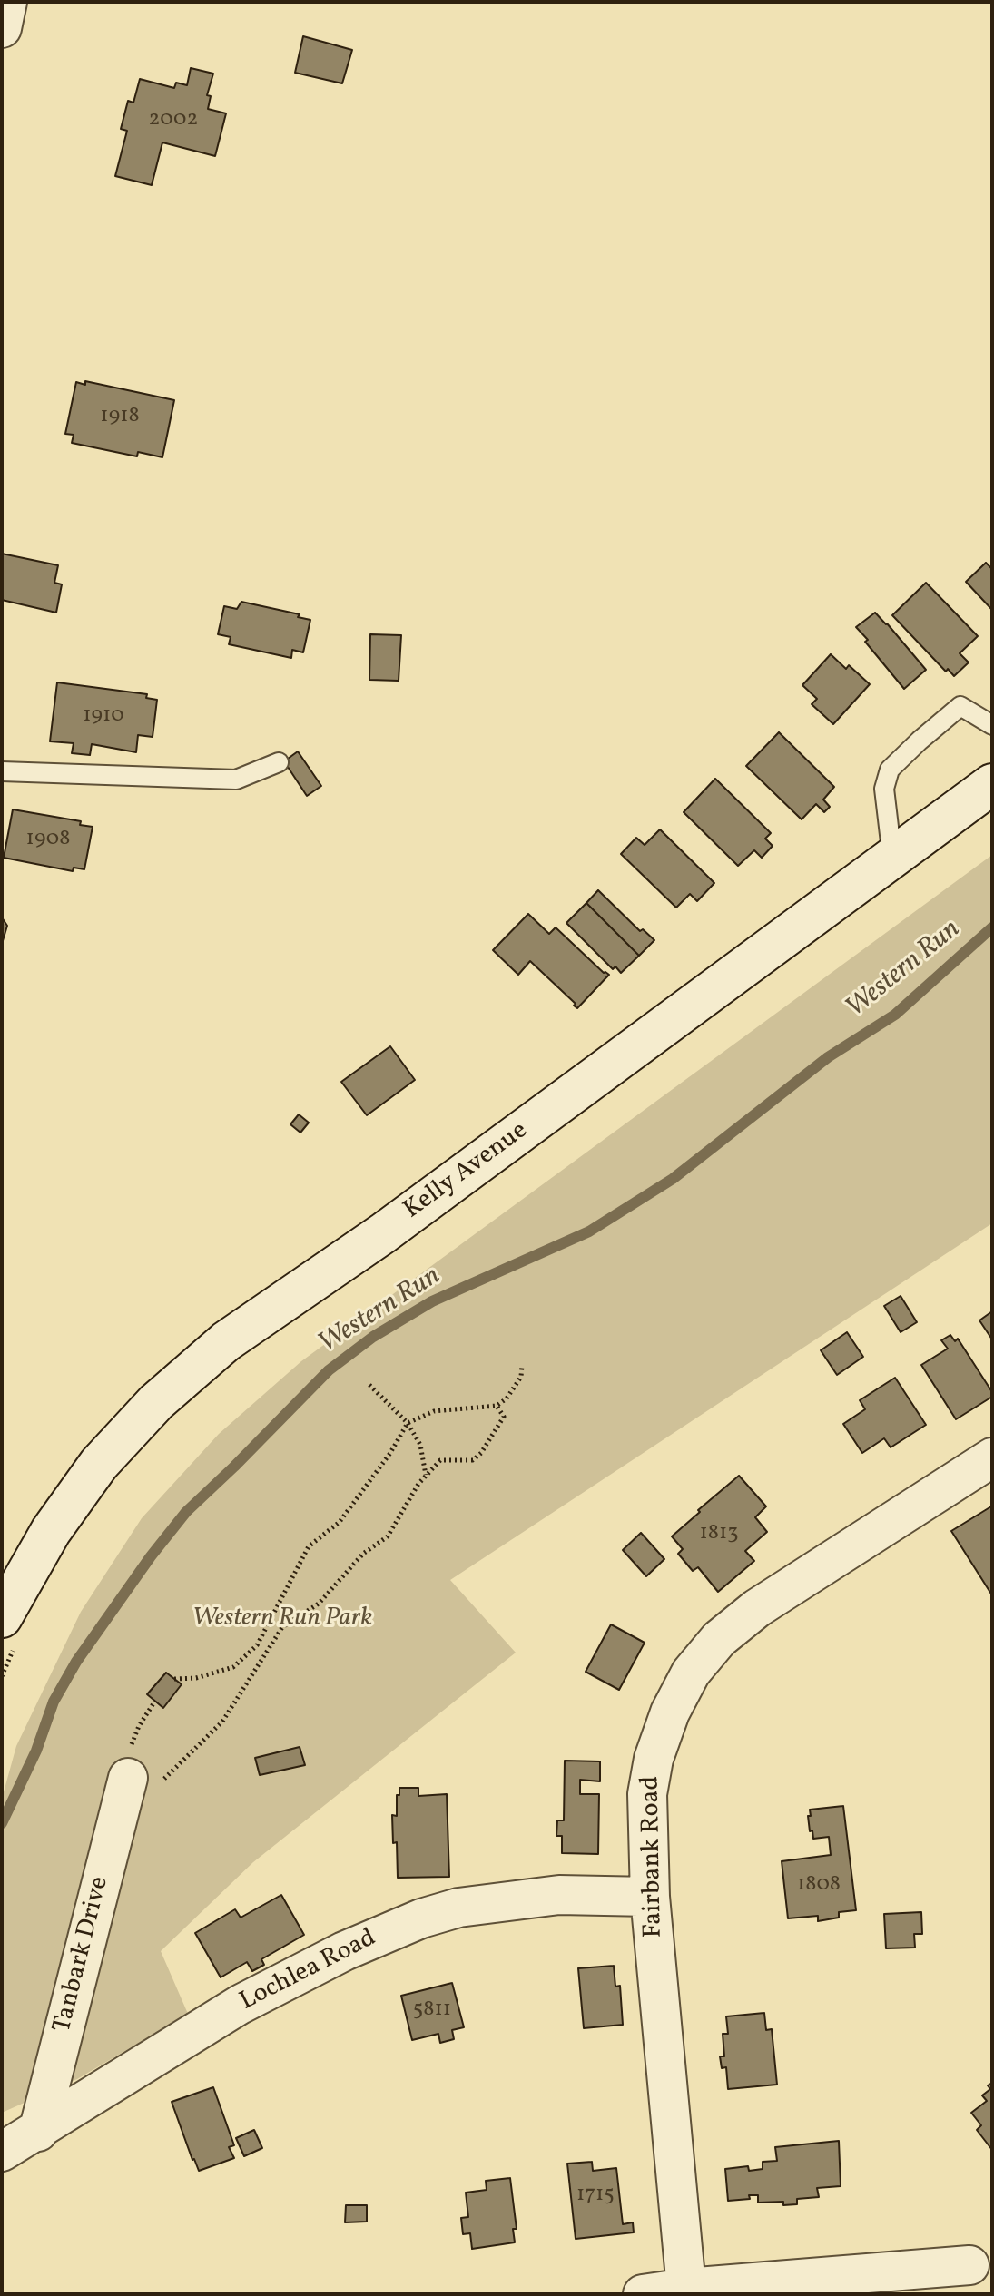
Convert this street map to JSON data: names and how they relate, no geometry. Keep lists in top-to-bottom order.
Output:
{
  "streets": {
    "main road": ["Kelly Avenue"],
    "street": ["Fairbank Road", "Tanbark Drive", "Lochlea Road"]
  },
  "crossings": [
    ["Fairbank Road", "Lochlea Road"],
    ["Tanbark Drive", "Lochlea Road"]
  ],
  "water": ["Western Run"],
  "parks": ["Western Run Park"],
  "house_numbers": [
    "2002",
    "1918",
    "1910",
    "1908",
    "1813",
    "1808",
    "5811",
    "1715"
  ]
}
